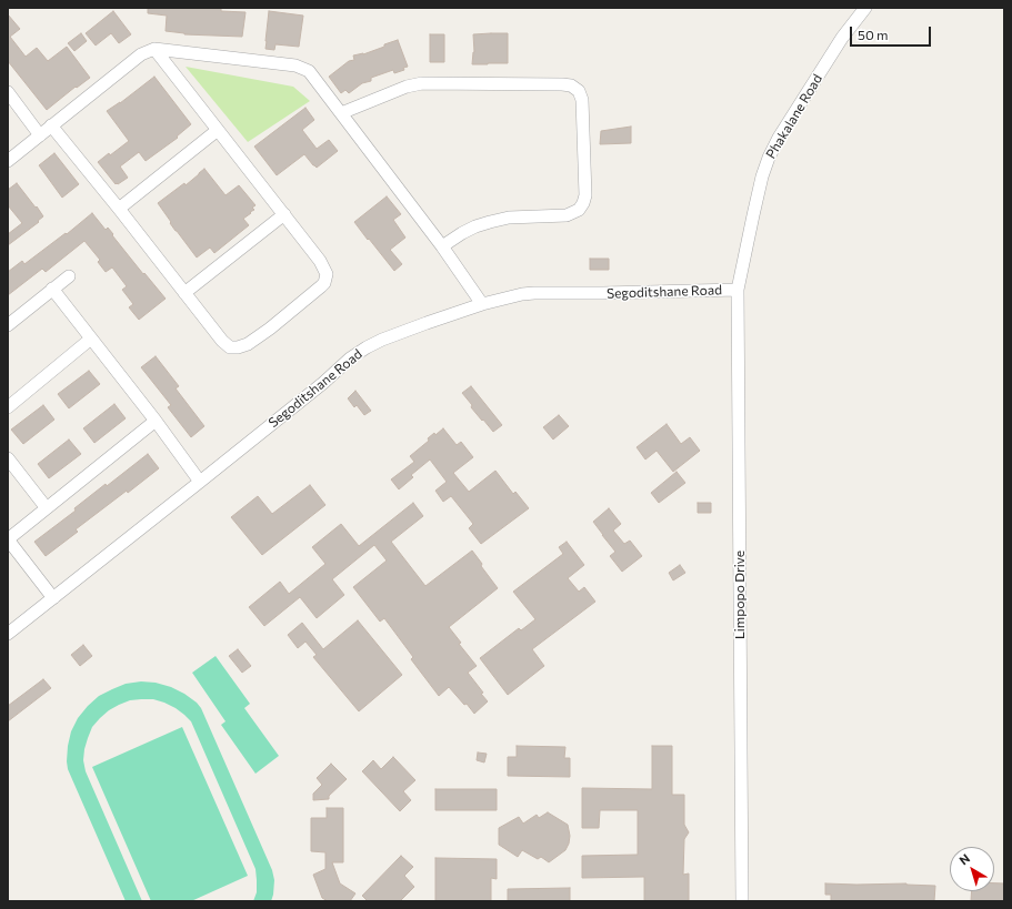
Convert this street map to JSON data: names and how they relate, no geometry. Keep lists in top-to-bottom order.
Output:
{
  "streets": {
    "street": ["Phakalane Road", "Segoditshane Road", "Limpopo Drive"]
  },
  "crossings": [
    ["Phakalane Road", "Segoditshane Road"],
    ["Phakalane Road", "Limpopo Drive"],
    ["Segoditshane Road", "Limpopo Drive"]
  ],
  "scale_bar": "50 m",
  "north": "top left"
}
